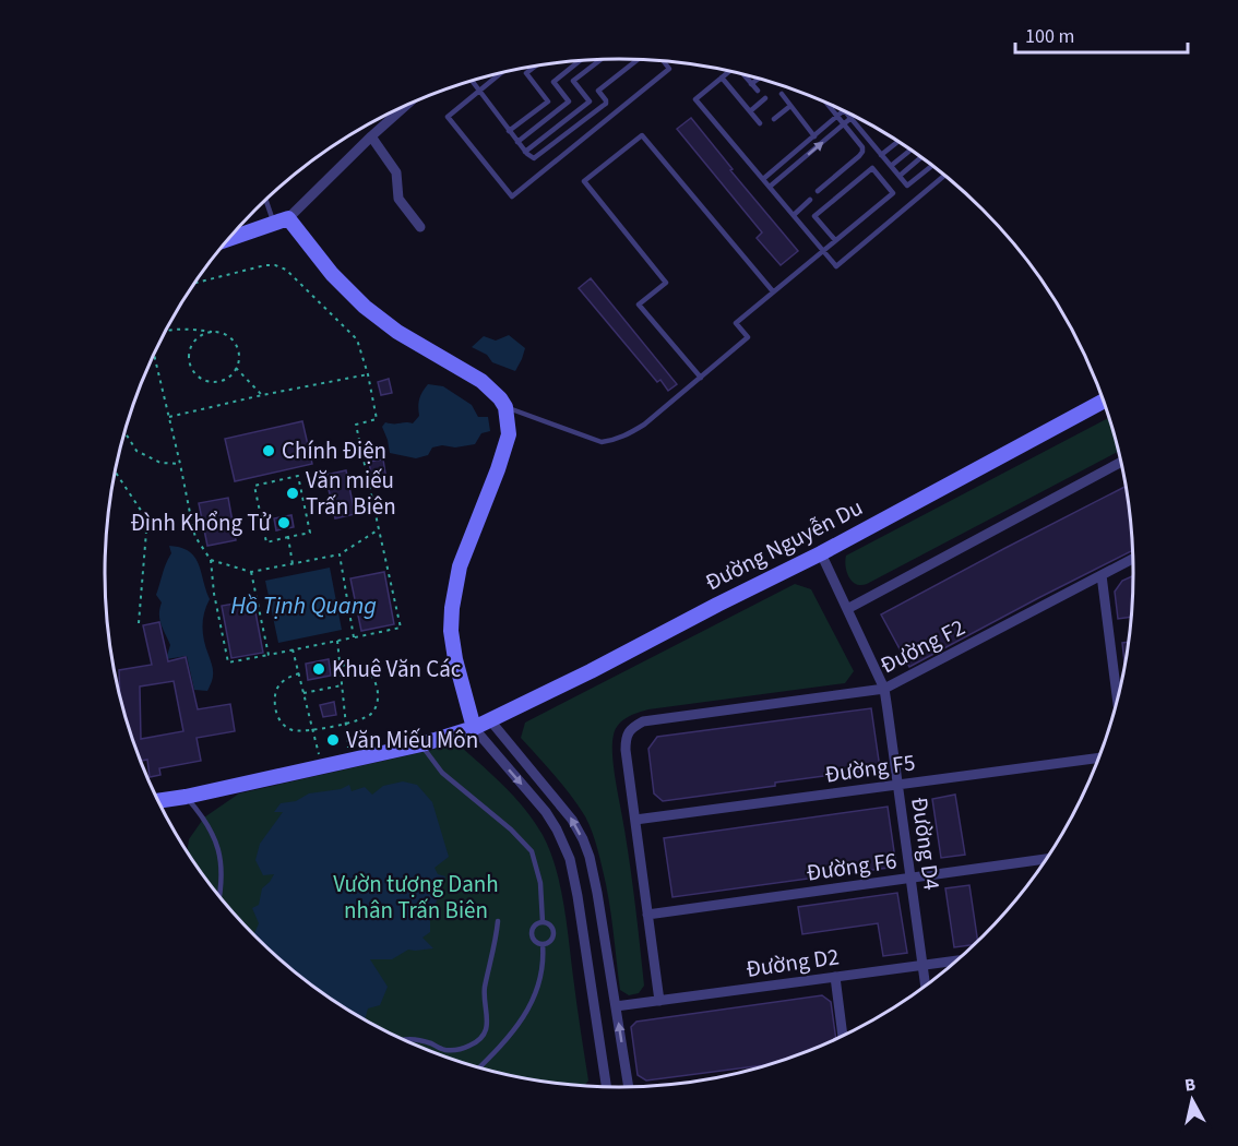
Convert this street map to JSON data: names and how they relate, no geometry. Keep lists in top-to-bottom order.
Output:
{
  "streets": {
    "main road": ["Đường Nguyễn Du"],
    "street": [
      "Đường F2",
      "Đường F5",
      "Đường D4",
      "Đường F6",
      "Đường D2"
    ]
  },
  "crossings": [
    ["Đường Nguyễn Du", "Đường D4"],
    ["Đường F2", "Đường F5"],
    ["Đường F2", "Đường D4"],
    ["Đường F5", "Đường D4"],
    ["Đường D4", "Đường F6"],
    ["Đường D4", "Đường D2"]
  ],
  "water": ["Hồ Tịnh Quang"],
  "parks": ["Vườn tượng Danh nhân Trấn Biên"],
  "places": [
    "Chính Điện",
    "Văn miếu Trấn Biên",
    "Đình Khổng Tử",
    "Khuê Văn Các",
    "Văn Miếu Môn"
  ],
  "scale_bar": "100 m",
  "north": "top"
}
